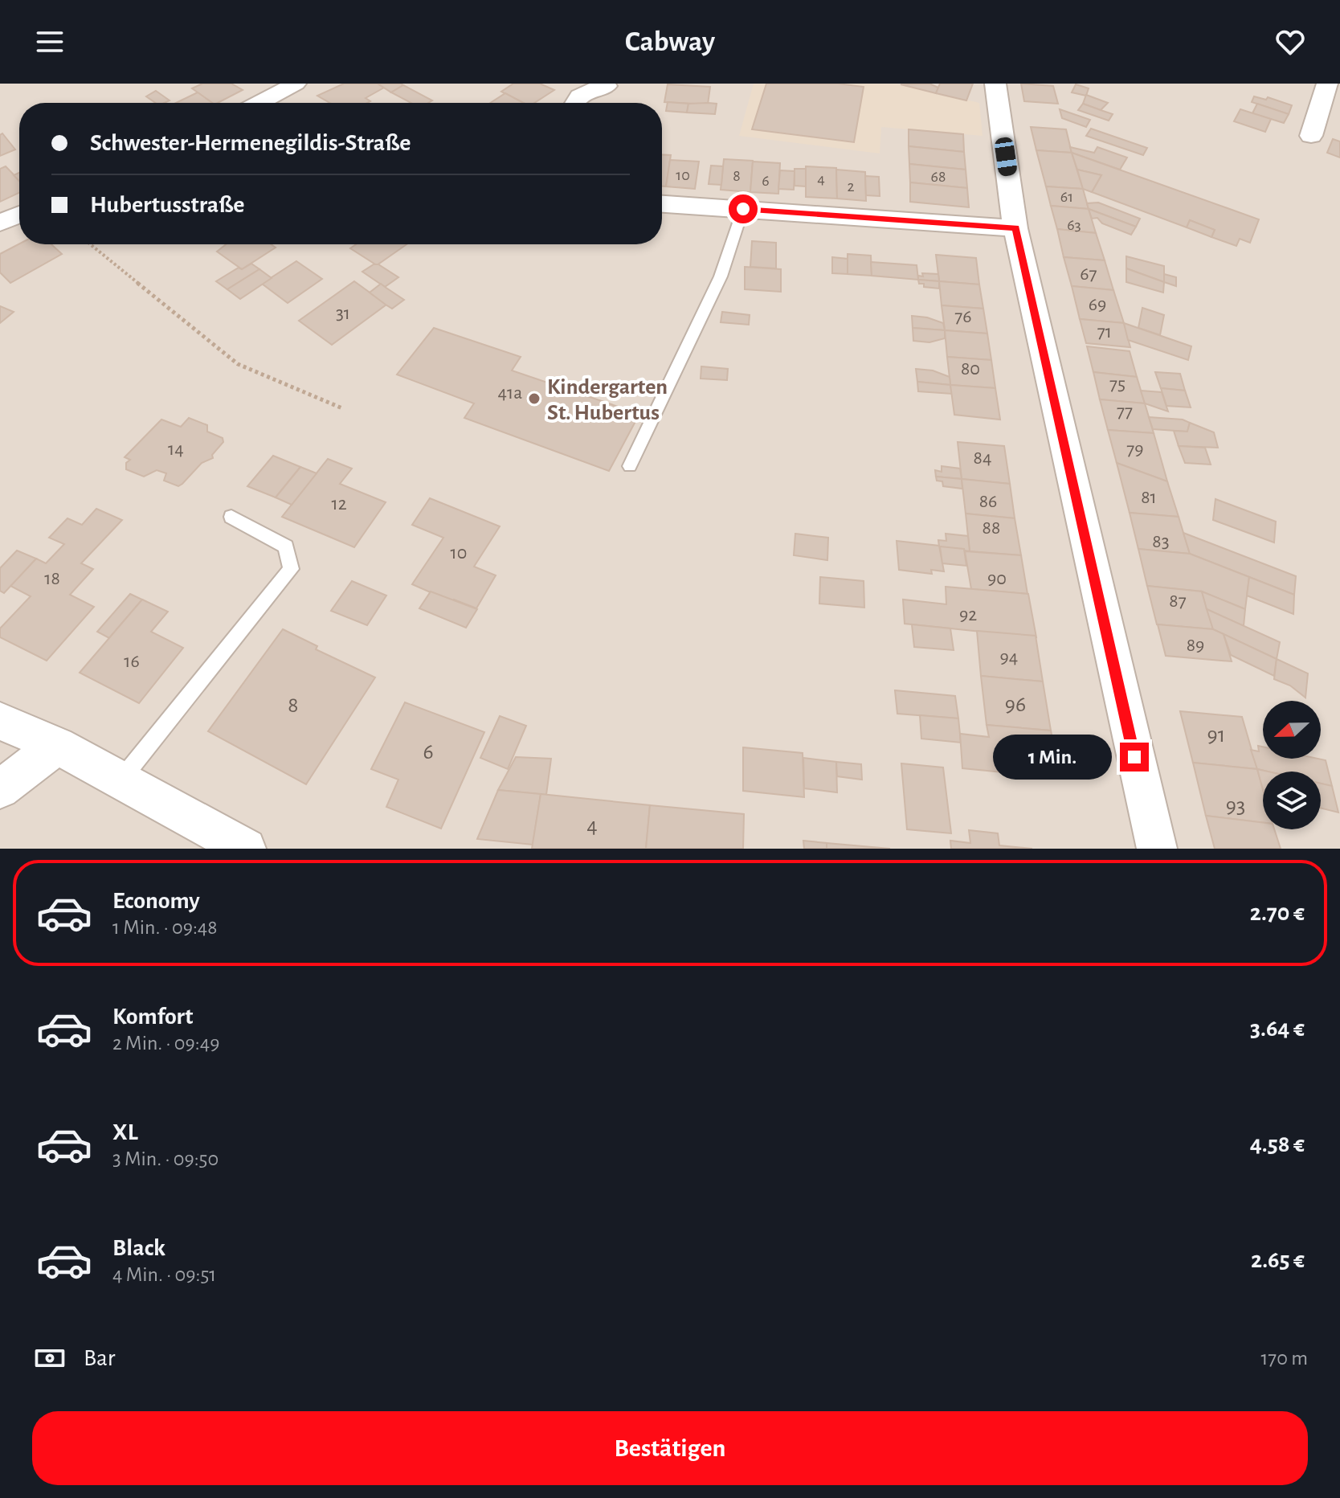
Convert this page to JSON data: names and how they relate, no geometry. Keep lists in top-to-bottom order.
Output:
{
  "places": ["Kindergarten St. Hubertus"],
  "house_numbers": [
    "10",
    "8",
    "68",
    "4",
    "6",
    "2",
    "61",
    "63",
    "67",
    "69",
    "31",
    "76",
    "71",
    "80",
    "75",
    "41a",
    "77",
    "14",
    "79",
    "84",
    "81",
    "86",
    "12",
    "88",
    "83",
    "10",
    "18",
    "90",
    "87",
    "92",
    "89",
    "94",
    "16",
    "96",
    "8",
    "91",
    "6",
    "93",
    "4"
  ],
  "north": "left",
  "page": {
    "header": "Cabway",
    "banner": ["Schwester-Hermenegildis-Straße", "Hubertusstraße"],
    "bubble": "1 Min.",
    "list": [
      {
        "name": "Economy",
        "note": "1 Min. · 09:48",
        "value": "2.70 €"
      },
      {
        "name": "Komfort",
        "note": "2 Min. · 09:49",
        "value": "3.64 €"
      },
      {
        "name": "XL",
        "note": "3 Min. · 09:50",
        "value": "4.58 €"
      },
      {
        "name": "Black",
        "note": "4 Min. · 09:51",
        "value": "2.65 €"
      }
    ],
    "pay": ["Bar", "170 m"],
    "buttons": "Bestätigen"
  }
}
